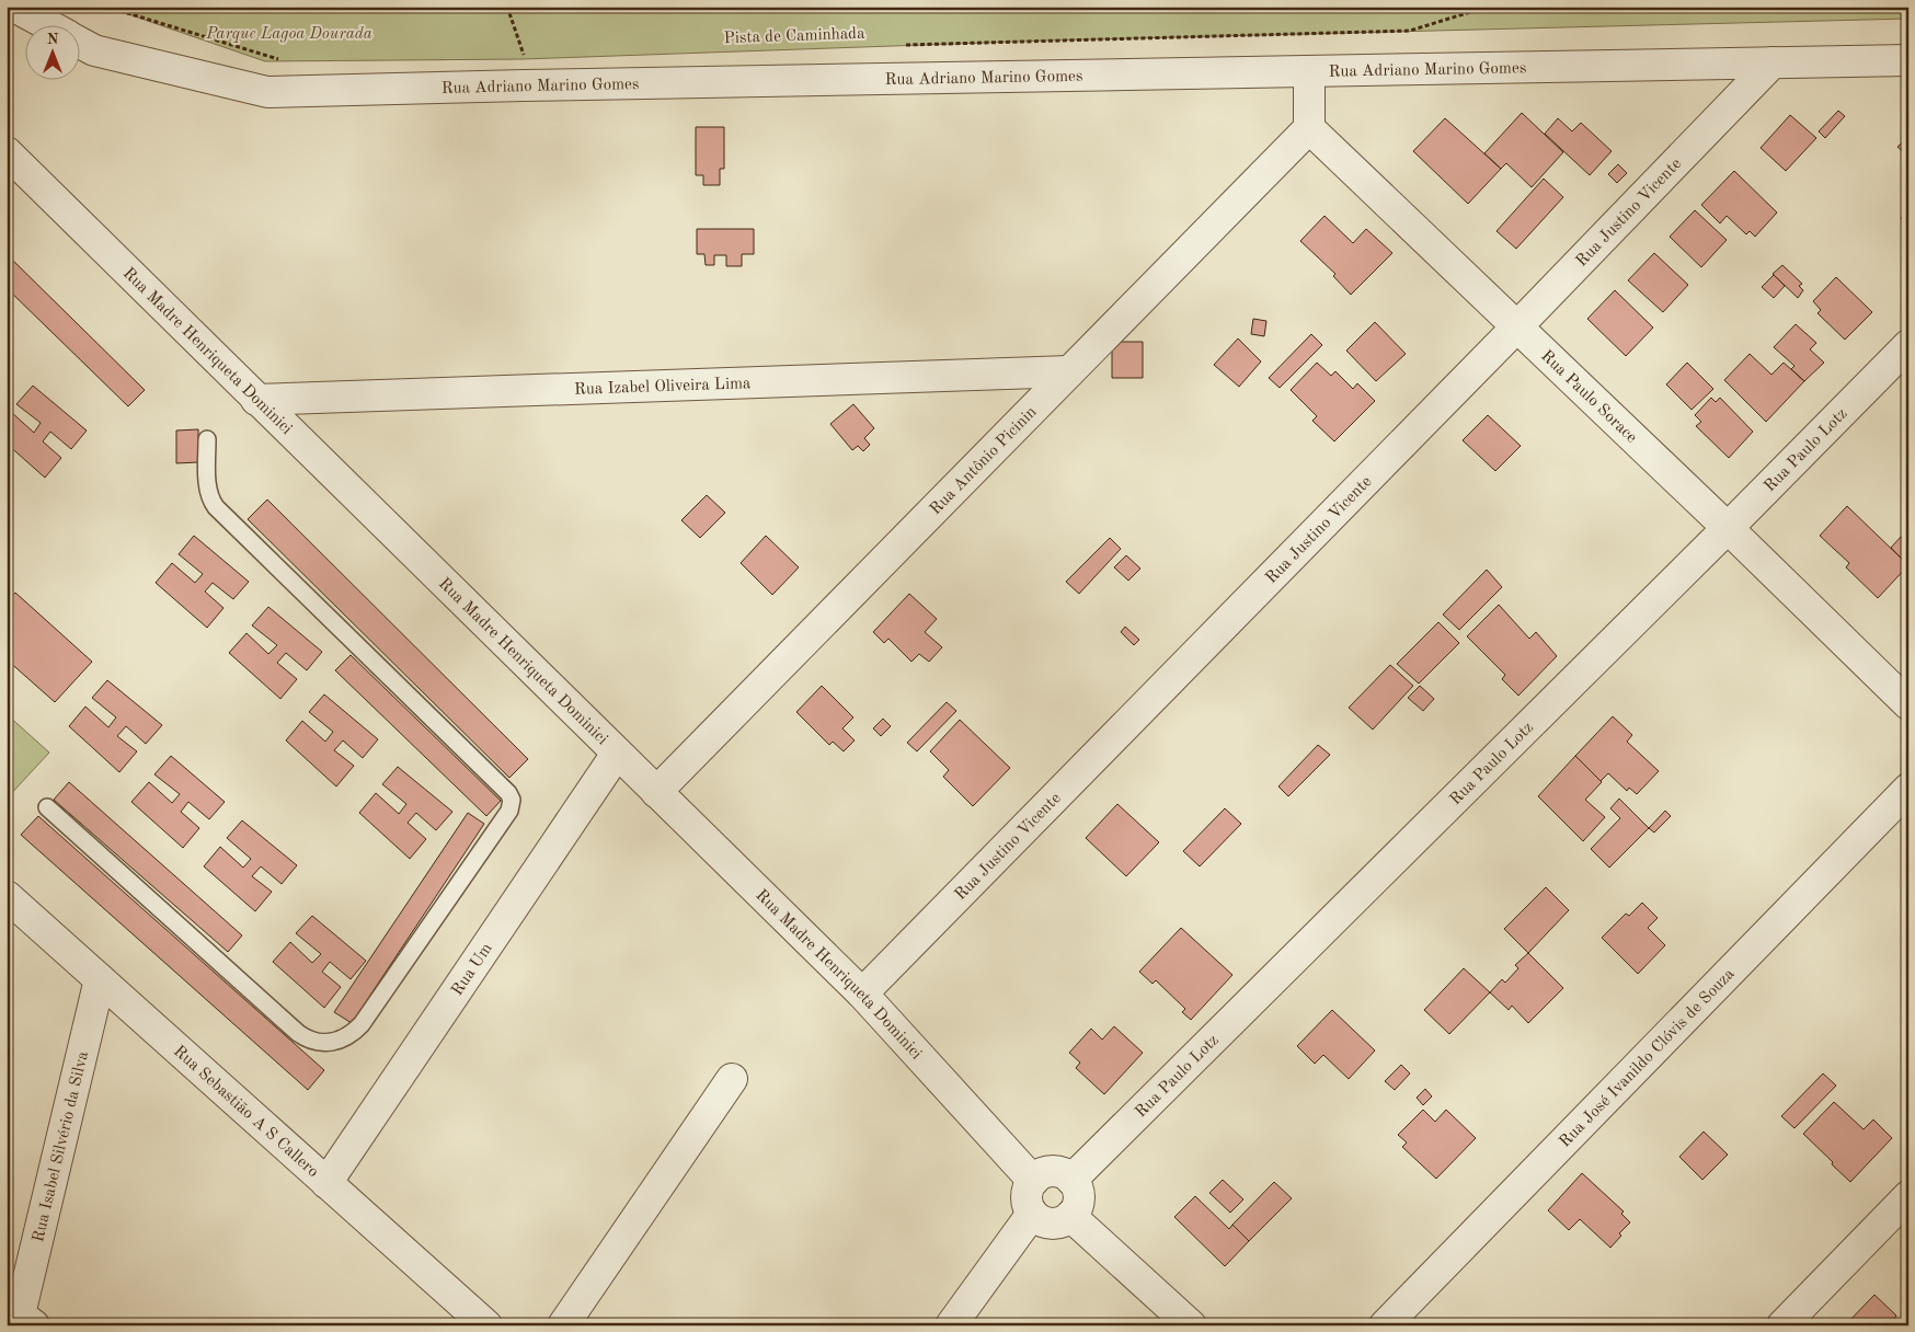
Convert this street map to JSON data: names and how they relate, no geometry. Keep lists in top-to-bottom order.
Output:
{
  "streets": {
    "street": [
      "Rua Adriano Marino Gomes",
      "Rua Justino Vicente",
      "Rua Madre Henriqueta Dominici",
      "Rua Izabel Oliveira Lima",
      "Rua Paulo Sorace",
      "Rua Paulo Lotz",
      "Rua Antônio Picinin",
      "Rua Um",
      "Rua José Ivanildo Clóvis de Souza",
      "Rua Sebastião A S Callero",
      "Rua Isabel Silvério da Silva"
    ]
  },
  "crossings": [
    ["Rua Adriano Marino Gomes", "Rua Justino Vicente"],
    ["Rua Justino Vicente", "Rua Madre Henriqueta Dominici"],
    ["Rua Justino Vicente", "Rua Paulo Sorace"],
    ["Rua Madre Henriqueta Dominici", "Rua Izabel Oliveira Lima"],
    ["Rua Madre Henriqueta Dominici", "Rua Paulo Lotz"],
    ["Rua Madre Henriqueta Dominici", "Rua Antônio Picinin"],
    ["Rua Madre Henriqueta Dominici", "Rua Um"],
    ["Rua Izabel Oliveira Lima", "Rua Antônio Picinin"],
    ["Rua Paulo Sorace", "Rua Paulo Lotz"],
    ["Rua Paulo Sorace", "Rua Antônio Picinin"],
    ["Rua Um", "Rua Sebastião A S Callero"],
    ["Rua Sebastião A S Callero", "Rua Isabel Silvério da Silva"]
  ],
  "parks": ["Parque Lagoa Dourada"],
  "north": "top"
}
